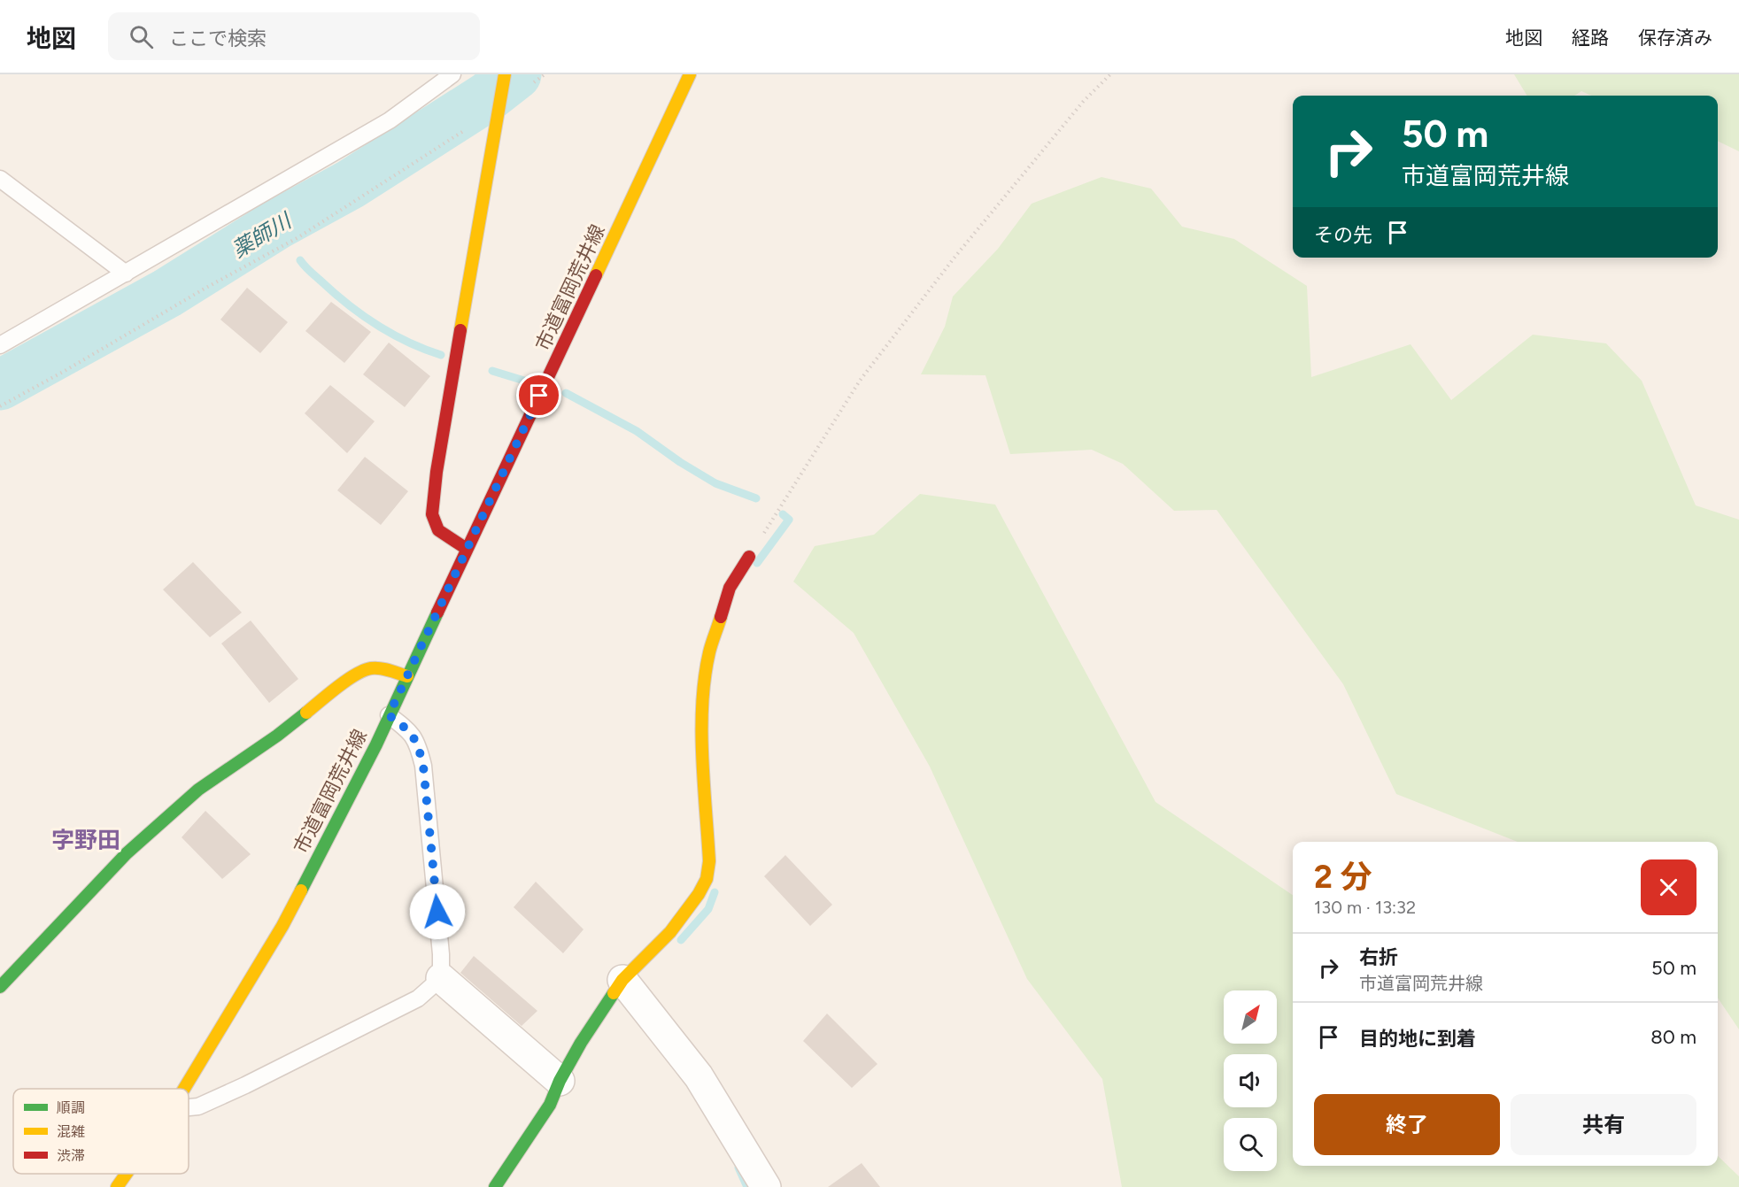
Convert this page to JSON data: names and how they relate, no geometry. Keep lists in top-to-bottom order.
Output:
{
  "streets": {
    "street": ["市道富岡荒井線"]
  },
  "districts": ["字野田"],
  "water": ["薬師川"],
  "legend": ["順調", "混雑", "渋滞"],
  "north": "top right",
  "page": {
    "header": "地図",
    "search": "ここで検索",
    "nav": ["地図", "経路", "保存済み"],
    "turn": ["50 m", "市道富岡荒井線"],
    "then": "その先",
    "heading": ["2 分", "130 m · 13:32"],
    "list": [
      {
        "name": "右折",
        "note": "市道富岡荒井線",
        "value": "50 m"
      },
      {
        "name": "目的地に到着",
        "value": "80 m"
      }
    ],
    "buttons": ["終了", "共有"]
  }
}
